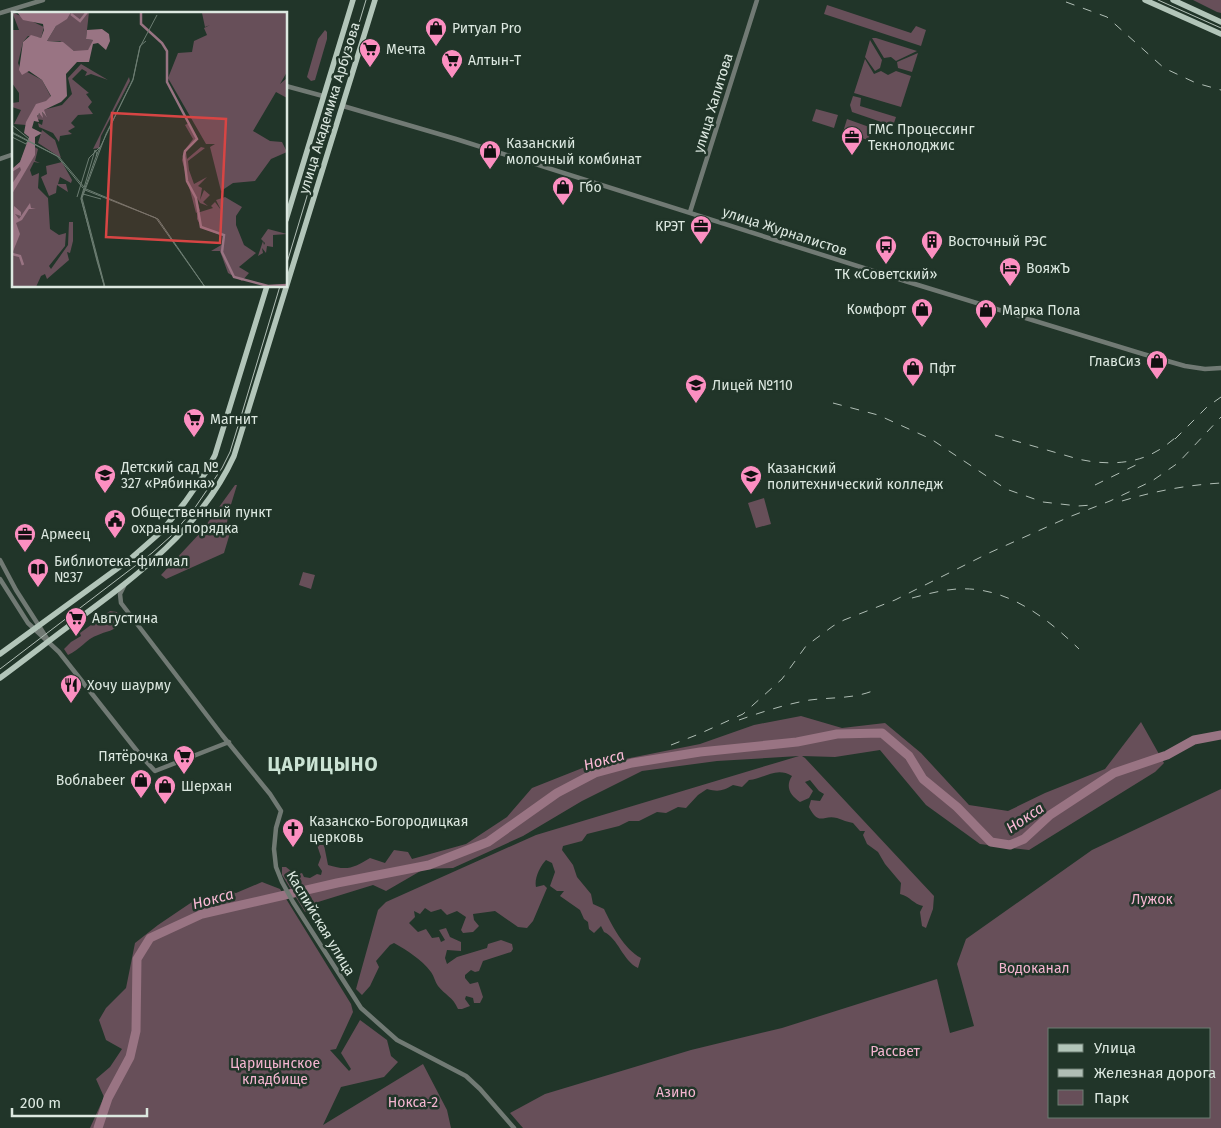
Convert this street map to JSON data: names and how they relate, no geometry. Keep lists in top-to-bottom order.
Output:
{
  "streets": {
    "main road": ["улица Академика Арбузова"],
    "street": ["улица Халитова", "улица Журналистов", "Каспийская улица"]
  },
  "crossings": [
    ["улица Халитова", "улица Журналистов"],
    ["улица Академика Арбузова", "улица Журналистов"],
    ["улица Академика Арбузова", "Каспийская улица"]
  ],
  "districts": ["ЦАРИЦЫНО"],
  "water": ["Нокса"],
  "parks": [
    "Лужок",
    "Водоканал",
    "Рассвет",
    "Царицынское кладбище",
    "Азино",
    "Нокса-2"
  ],
  "places": {
    "shop": [
      "Ритуал Pro",
      "Казанский молочный комбинат",
      "Гбо",
      "Комфорт",
      "Марка Пола",
      "ГлавСиз",
      "Пфт",
      "Воблаbeer",
      "Шерхан"
    ],
    "supermarket": [
      "Мечта",
      "Алтын-Т",
      "Магнит",
      "Августина",
      "Пятёрочка"
    ],
    "office": ["ГМС Процессинг Текнолоджис", "КРЭТ", "Армеец"],
    "building": ["Восточный РЭС"],
    "bus stop": ["ТК «Советский»"],
    "hotel": ["ВояжЪ"],
    "school or university": ["Лицей №110", "Детский сад № 327 «Рябинка»", "Казанский политехнический колледж"],
    "public building": ["Общественный пункт охраны порядка"],
    "library": ["Библиотека-филиал №37"],
    "restaurant": ["Хочу шаурму"],
    "church": ["Казанско-Богородицкая церковь"]
  },
  "legend": ["Улица", "Железная дорога", "Парк"],
  "scale_bar": "200 m"
}
